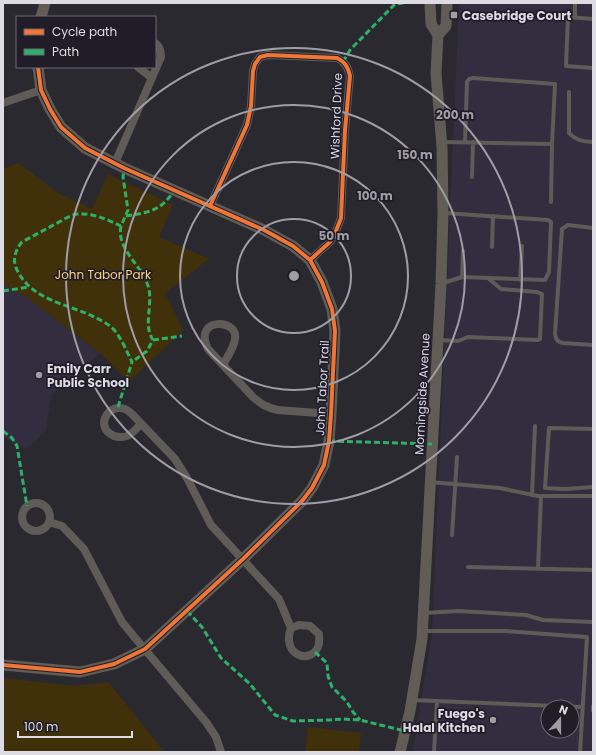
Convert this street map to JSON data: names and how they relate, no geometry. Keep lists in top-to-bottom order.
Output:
{
  "streets": {
    "street": ["Wishford Drive", "John Tabor Trail", "Morningside Avenue"]
  },
  "crossings": [
    ["Wishford Drive", "John Tabor Trail"]
  ],
  "parks": ["John Tabor Park"],
  "places": {
    "transit": ["Casebridge Court"],
    "other": ["Emily Carr Public School", "Fuego's Halal Kitchen"]
  },
  "legend": ["Cycle path", "Path"],
  "scale_bar": "100 m",
  "north": "top",
  "rings": [
    "200 m",
    "150 m",
    "100 m",
    "50 m"
  ]
}
